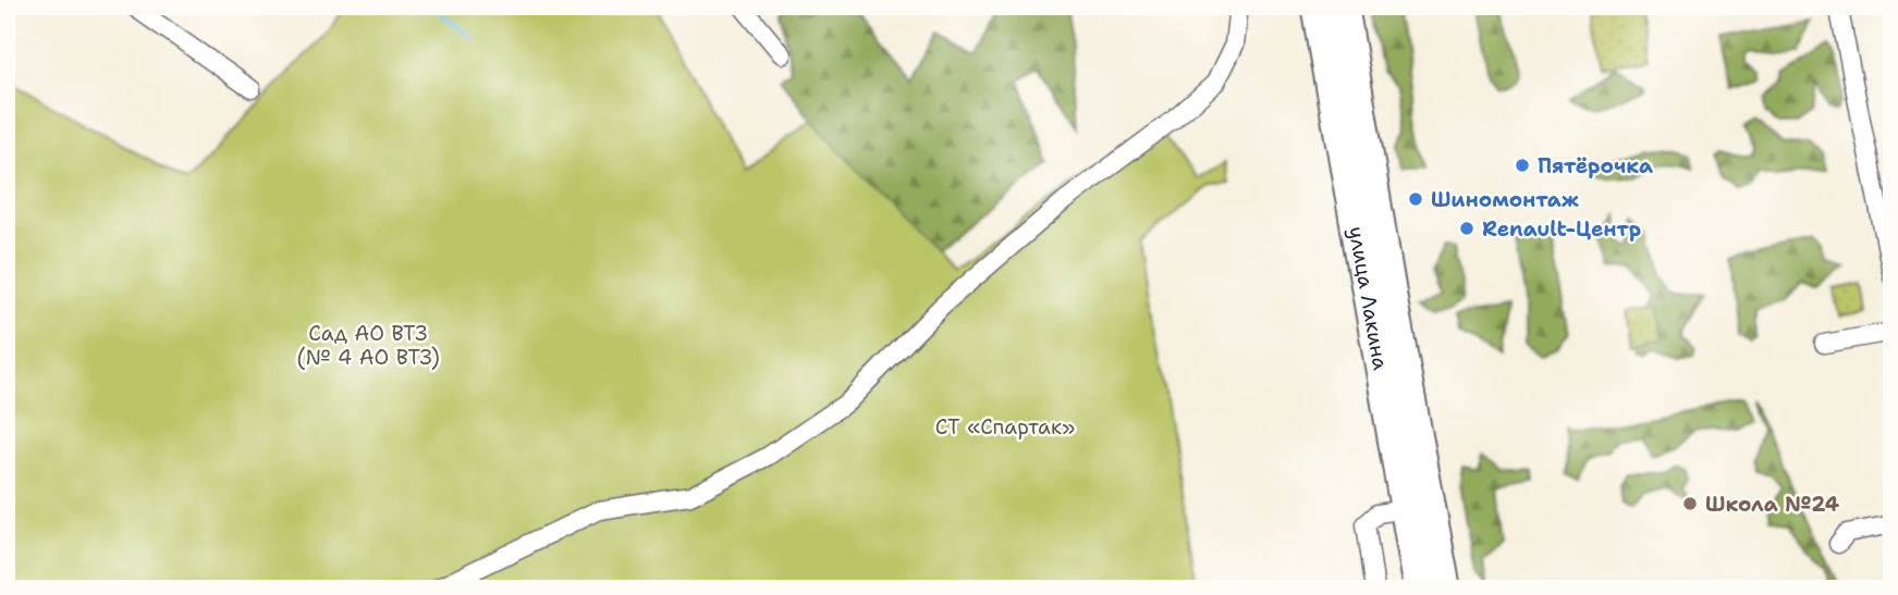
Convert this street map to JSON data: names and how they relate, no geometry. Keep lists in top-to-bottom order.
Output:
{
  "streets": {
    "highway": ["улица Лакина"]
  },
  "parks": ["Сад АО ВТЗ (№ 4 АО ВТЗ)", "СТ «Спартак»"],
  "places": [
    "Пятёрочка",
    "Шиномонтаж",
    "Renault-Центр",
    "Школа №24"
  ]
}
